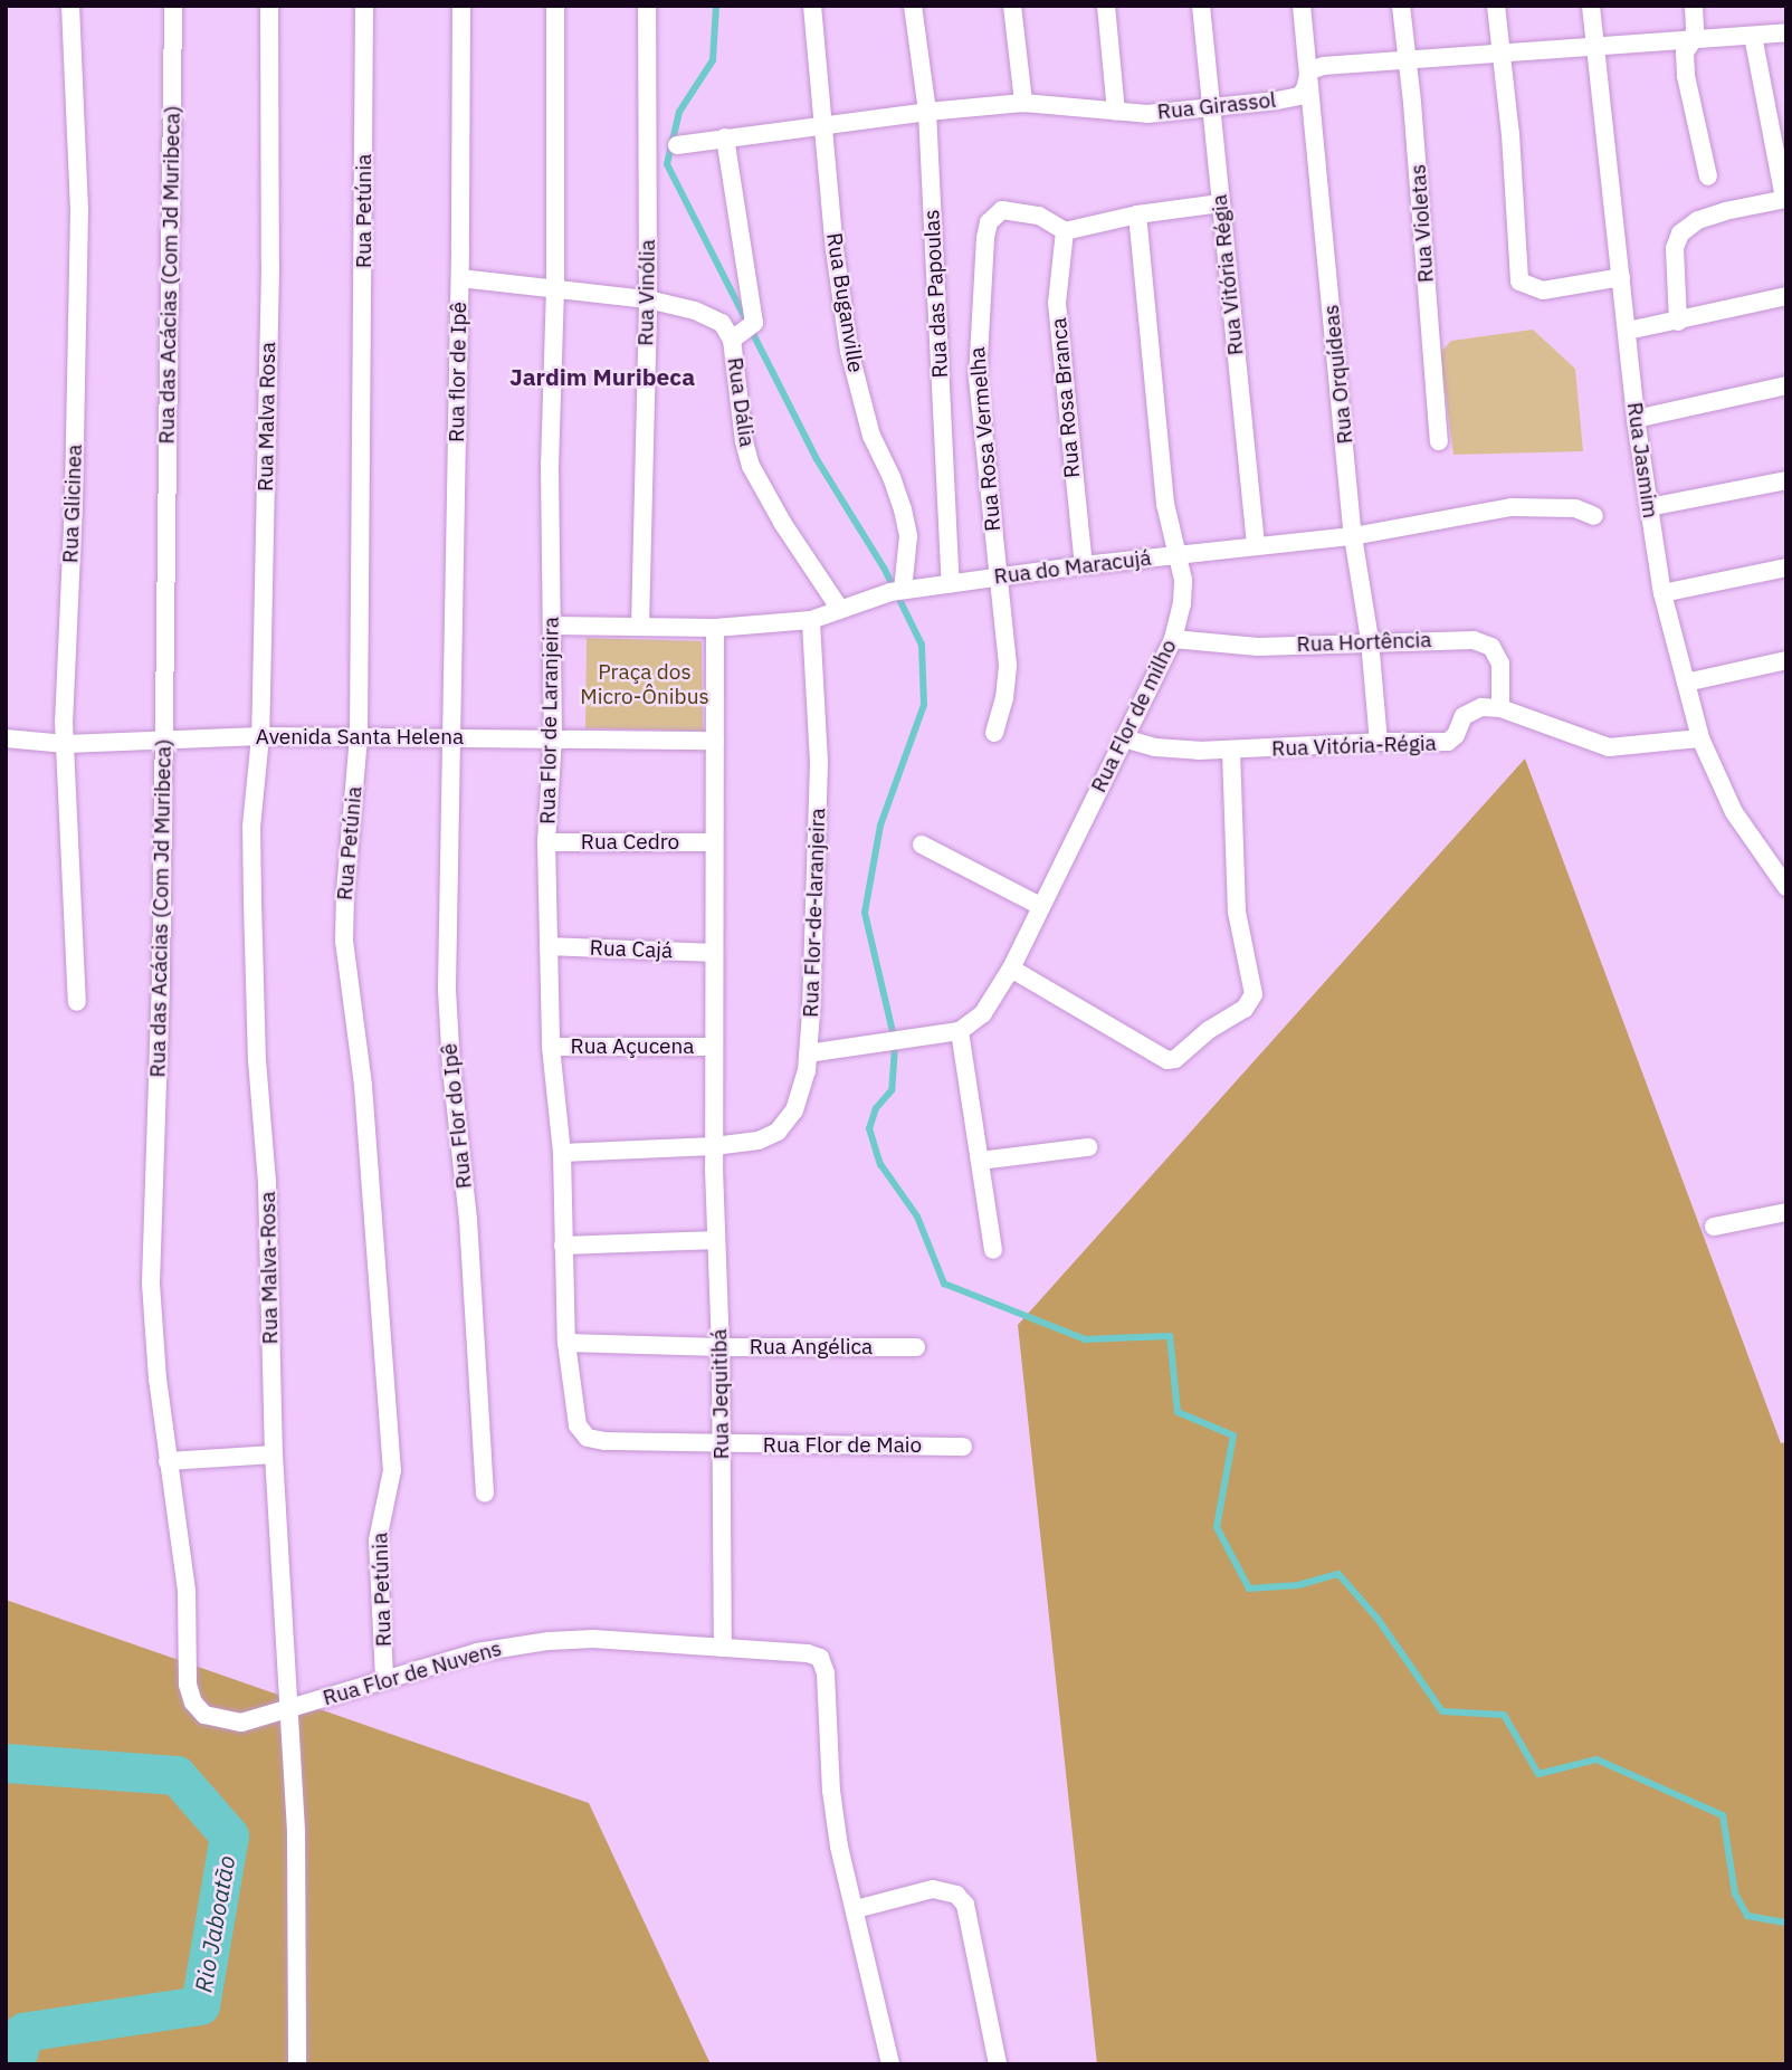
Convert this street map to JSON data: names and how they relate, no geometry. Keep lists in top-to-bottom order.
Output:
{
  "streets": {
    "street": [
      "Rua Girassol",
      "Rua Petúnia",
      "Rua Violetas",
      "Rua das Acácias (Com Jd Muribeca)",
      "Rua Vitória Régia",
      "Rua Vinólia",
      "Rua das Papoulas",
      "Rua Buganville",
      "Rua flor de Ipê",
      "Rua Orquídeas",
      "Rua Rosa Branca",
      "Rua Dália",
      "Rua Malva Rosa",
      "Rua Rosa Vermelha",
      "Rua Jasmim",
      "Rua Glicinea",
      "Rua do Maracujá",
      "Rua Hortência",
      "Rua Flor de milho",
      "Rua Flor de Laranjeira",
      "Avenida Santa Helena",
      "Rua Vitória-Régia",
      "Rua Cedro",
      "Rua Flor-de-laranjeira",
      "Rua Cajá",
      "Rua Açucena",
      "Rua Flor do Ipê",
      "Rua Malva-Rosa",
      "Rua Angélica",
      "Rua Jequitibá",
      "Rua Flor de Maio",
      "Rua Flor de Nuvens"
    ]
  },
  "crossings": [
    ["Rua Girassol", "Rua Vitória Régia"],
    ["Rua Girassol", "Rua das Papoulas"],
    ["Rua Girassol", "Rua Buganville"],
    ["Rua Girassol", "Rua Orquídeas"],
    ["Rua Girassol", "Rua Dália"],
    ["Rua Petúnia", "Avenida Santa Helena"],
    ["Rua Petúnia", "Rua Flor de Nuvens"],
    ["Rua das Acácias (Com Jd Muribeca)", "Avenida Santa Helena"],
    ["Rua das Acácias (Com Jd Muribeca)", "Rua Malva-Rosa"],
    ["Rua das Acácias (Com Jd Muribeca)", "Rua Flor de Nuvens"],
    ["Rua Vitória Régia", "Rua do Maracujá"],
    ["Rua Vinólia", "Rua do Maracujá"],
    ["Rua das Papoulas", "Rua do Maracujá"],
    ["Rua Buganville", "Rua do Maracujá"],
    ["Rua flor de Ipê", "Avenida Santa Helena"],
    ["Rua flor de Ipê", "Rua Flor do Ipê"],
    ["Rua Orquídeas", "Rua do Maracujá"],
    ["Rua Orquídeas", "Rua Hortência"],
    ["Rua Orquídeas", "Rua Vitória-Régia"],
    ["Rua Rosa Branca", "Rua Rosa Vermelha"],
    ["Rua Rosa Branca", "Rua do Maracujá"],
    ["Rua Dália", "Rua do Maracujá"],
    ["Rua Malva Rosa", "Avenida Santa Helena"],
    ["Rua Malva Rosa", "Rua Malva-Rosa"],
    ["Rua Rosa Vermelha", "Rua do Maracujá"],
    ["Rua Glicinea", "Avenida Santa Helena"],
    ["Rua do Maracujá", "Rua Flor de milho"],
    ["Rua do Maracujá", "Rua Flor de Laranjeira"],
    ["Rua do Maracujá", "Rua Flor-de-laranjeira"],
    ["Rua do Maracujá", "Rua Jequitibá"],
    ["Rua Hortência", "Rua Flor de milho"],
    ["Rua Hortência", "Rua Vitória-Régia"],
    ["Rua Flor de milho", "Rua Vitória-Régia"],
    ["Rua Flor de Laranjeira", "Avenida Santa Helena"],
    ["Rua Flor de Laranjeira", "Rua Cedro"],
    ["Rua Flor de Laranjeira", "Rua Flor-de-laranjeira"],
    ["Rua Flor de Laranjeira", "Rua Cajá"],
    ["Rua Flor de Laranjeira", "Rua Açucena"],
    ["Rua Flor de Laranjeira", "Rua Angélica"],
    ["Rua Flor de Laranjeira", "Rua Flor de Maio"],
    ["Avenida Santa Helena", "Rua Flor do Ipê"],
    ["Avenida Santa Helena", "Rua Jequitibá"],
    ["Rua Cedro", "Rua Jequitibá"],
    ["Rua Flor-de-laranjeira", "Rua Jequitibá"],
    ["Rua Cajá", "Rua Jequitibá"],
    ["Rua Açucena", "Rua Jequitibá"],
    ["Rua Malva-Rosa", "Rua Flor de Nuvens"],
    ["Rua Angélica", "Rua Jequitibá"],
    ["Rua Jequitibá", "Rua Flor de Maio"],
    ["Rua Jequitibá", "Rua Flor de Nuvens"]
  ],
  "districts": ["Jardim Muribeca"],
  "water": ["Rio Jaboatão"],
  "parks": ["Praça dos Micro-Ônibus"]
}
